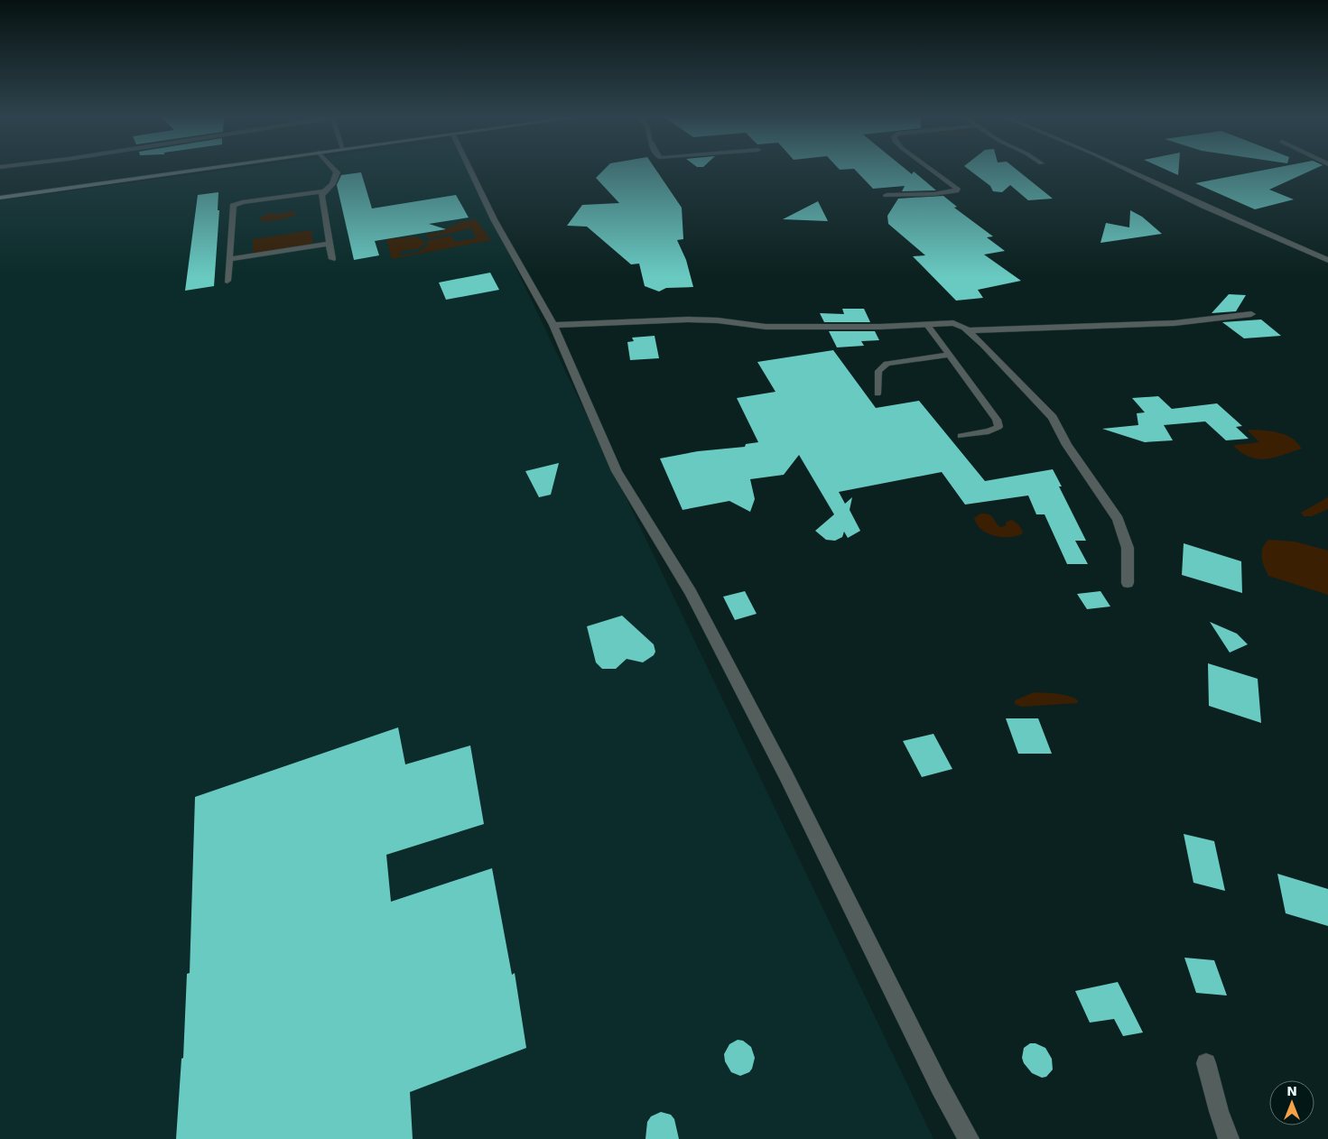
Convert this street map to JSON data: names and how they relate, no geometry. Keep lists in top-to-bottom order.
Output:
{
  "north": "top"
}
